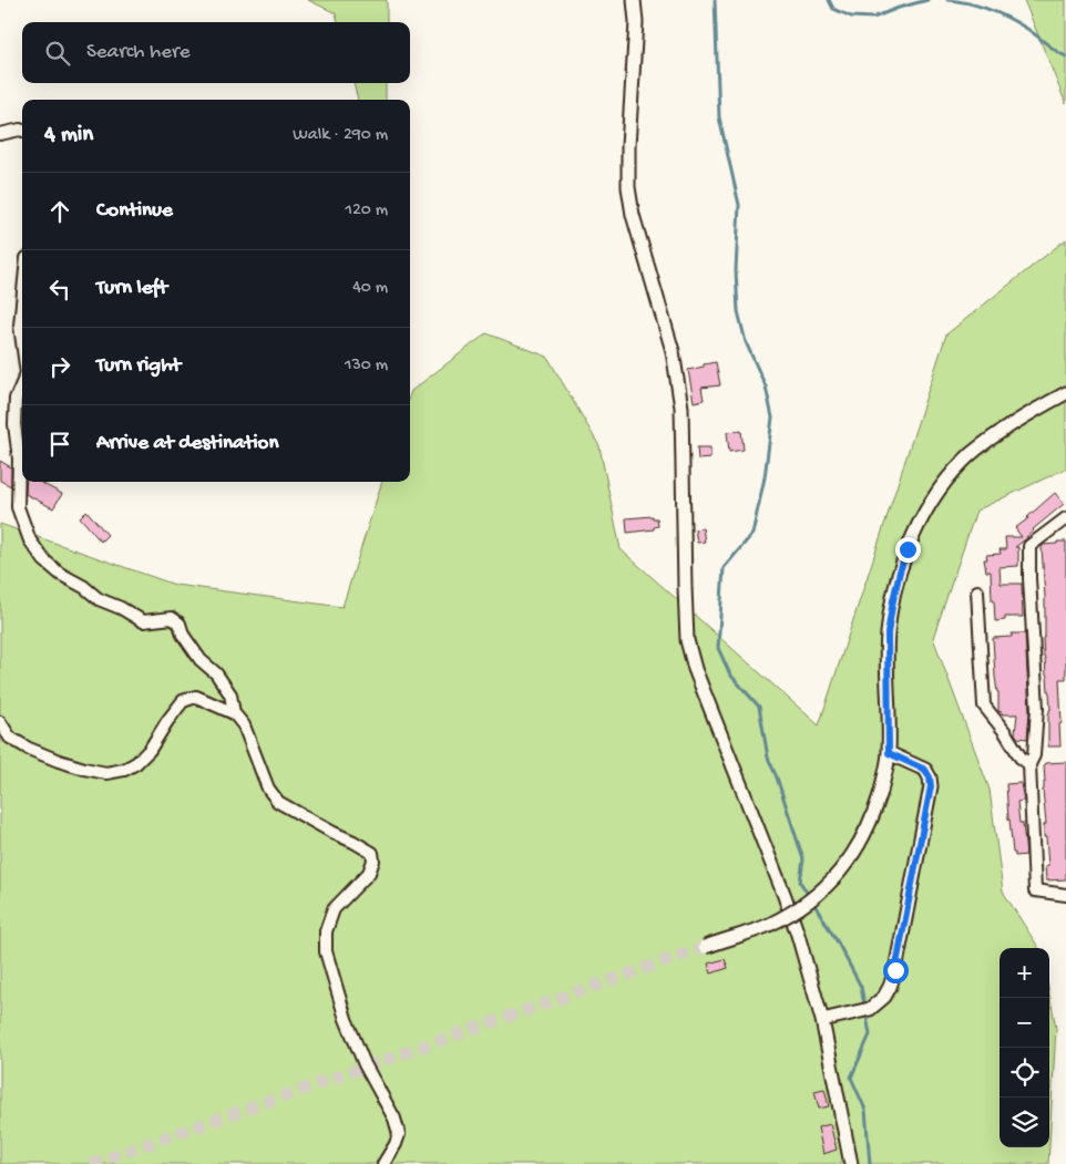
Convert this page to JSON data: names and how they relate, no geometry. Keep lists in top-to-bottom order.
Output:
{
  "page": {
    "search": "Search here",
    "heading": ["4 min", "Walk · 290 m"],
    "list": [
      ["Continue", "120 m"],
      ["Turn left", "40 m"],
      ["Turn right", "130 m"],
      "Arrive at destination"
    ],
    "map_buttons": ["+", "−"]
  }
}
